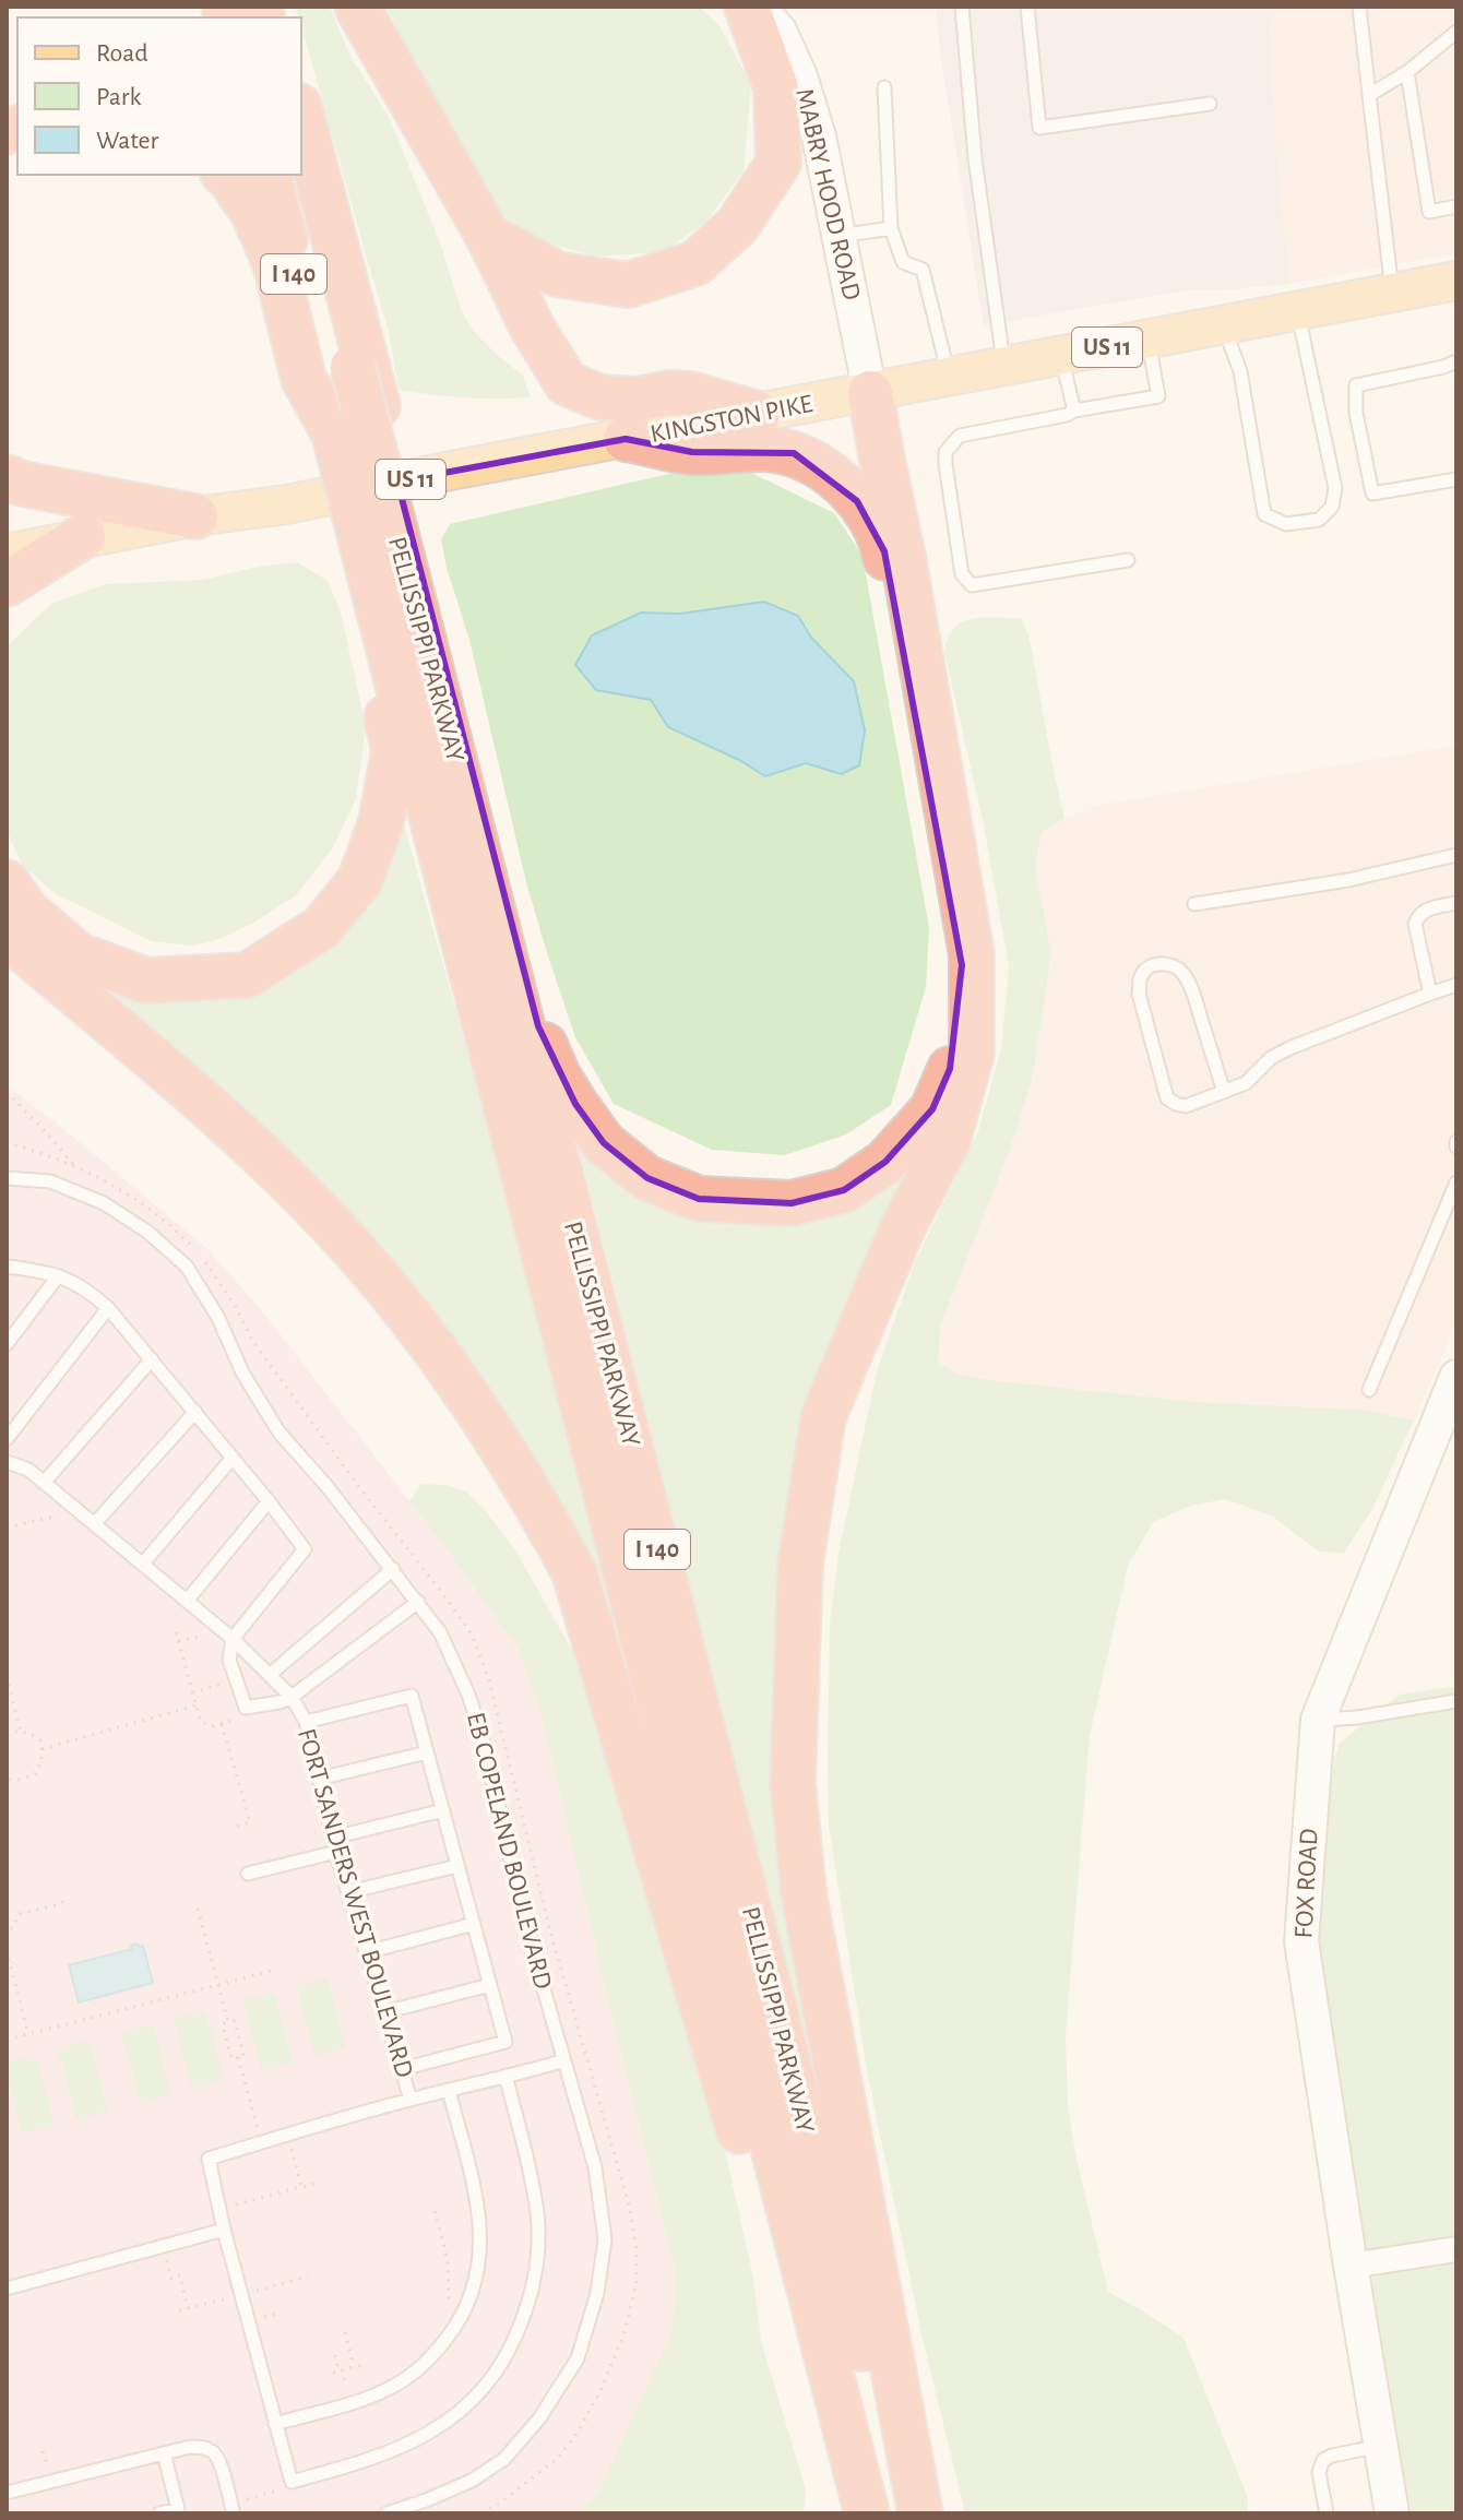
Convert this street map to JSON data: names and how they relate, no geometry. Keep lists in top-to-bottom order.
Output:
{
  "streets": {
    "highway": ["I 140", "PELLISSIPPI PARKWAY"],
    "main road": ["US 11", "KINGSTON PIKE"],
    "street": ["MABRY HOOD ROAD", "FOX ROAD"],
    "lane": ["EB COPELAND BOULEVARD", "FORT SANDERS WEST BOULEVARD"]
  },
  "crossings": [
    ["MABRY HOOD ROAD", "KINGSTON PIKE"]
  ],
  "legend": ["Road", "Park", "Water"]
}
